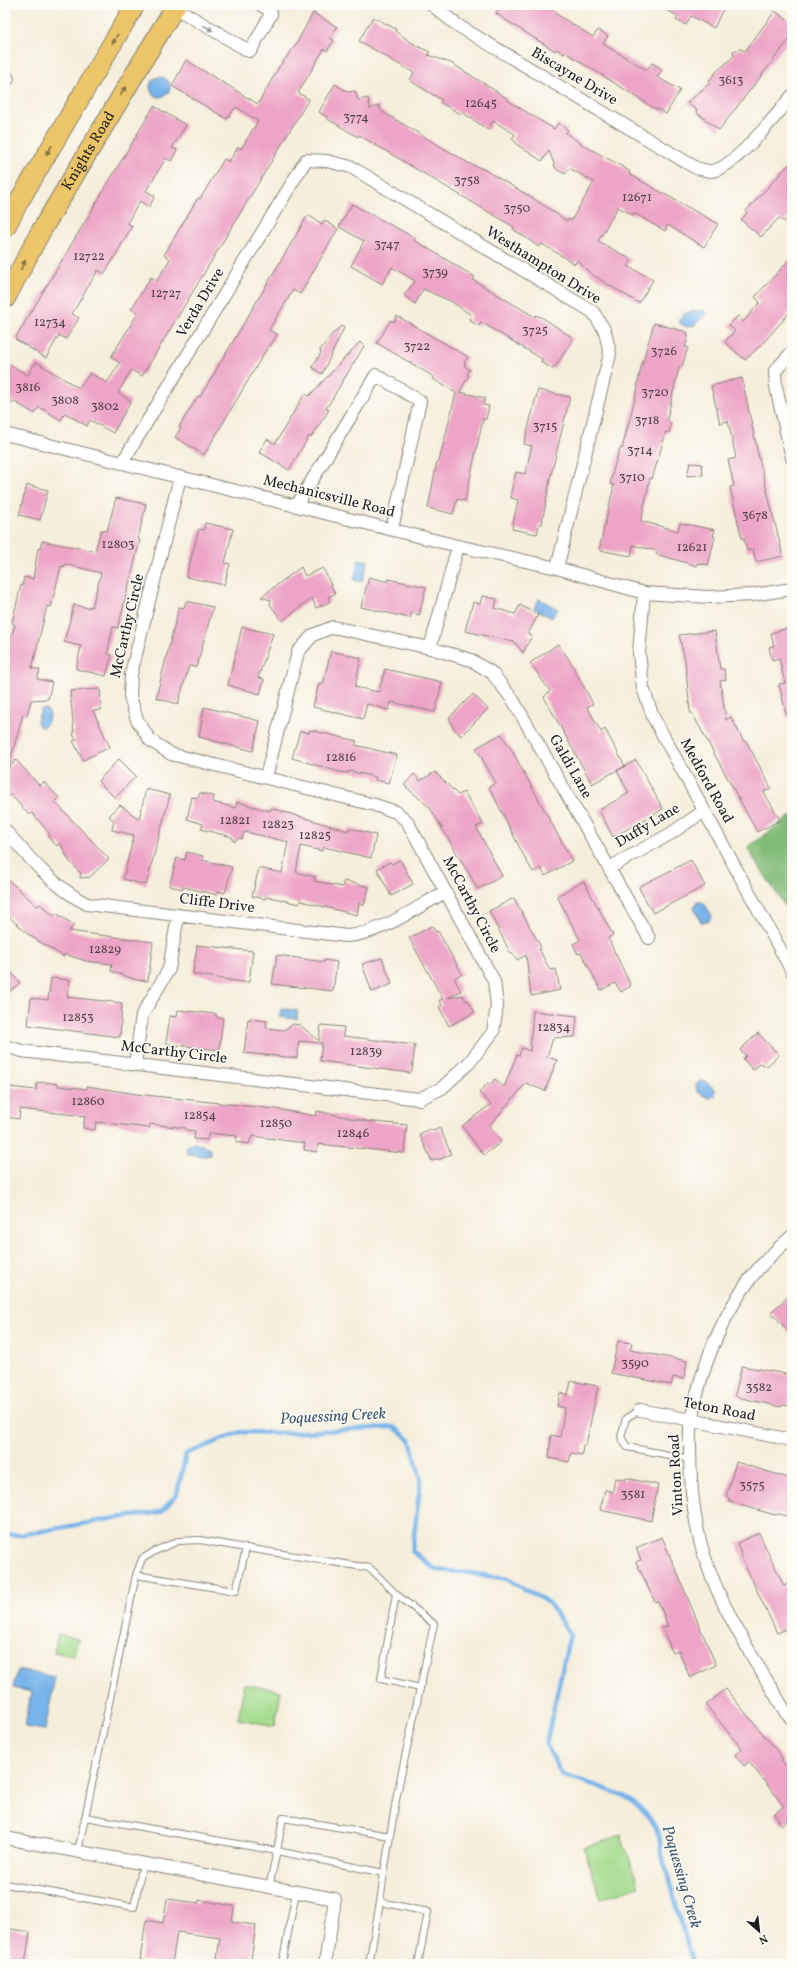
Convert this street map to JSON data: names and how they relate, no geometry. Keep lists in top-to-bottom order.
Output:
{
  "streets": {
    "main road": ["Knights Road"],
    "street": [
      "Biscayne Drive",
      "Westhampton Drive",
      "Verda Drive",
      "Mechanicsville Road",
      "McCarthy Circle",
      "Galdi Lane",
      "Medford Road",
      "Duffy Lane",
      "Cliffe Drive",
      "Teton Road",
      "Vinton Road"
    ]
  },
  "crossings": [
    ["Westhampton Drive", "Verda Drive"],
    ["Westhampton Drive", "Mechanicsville Road"],
    ["Verda Drive", "Mechanicsville Road"],
    ["Mechanicsville Road", "McCarthy Circle"],
    ["Mechanicsville Road", "Medford Road"],
    ["McCarthy Circle", "Galdi Lane"],
    ["McCarthy Circle", "Cliffe Drive"],
    ["Galdi Lane", "Duffy Lane"],
    ["Medford Road", "Duffy Lane"],
    ["Teton Road", "Vinton Road"]
  ],
  "water": ["Poquessing Creek"],
  "house_numbers": [
    "3613",
    "12645",
    "3774",
    "3758",
    "12671",
    "3750",
    "3747",
    "12722",
    "3739",
    "12727",
    "12734",
    "3725",
    "3722",
    "3726",
    "3816",
    "3720",
    "3808",
    "3802",
    "3718",
    "3715",
    "3714",
    "3710",
    "3678",
    "12803",
    "12621",
    "12816",
    "12821",
    "12823",
    "12825",
    "12829",
    "12853",
    "12834",
    "12839",
    "12860",
    "12854",
    "12850",
    "12846",
    "3590",
    "3582",
    "3575",
    "3581"
  ],
  "north": "bottom right"
}
